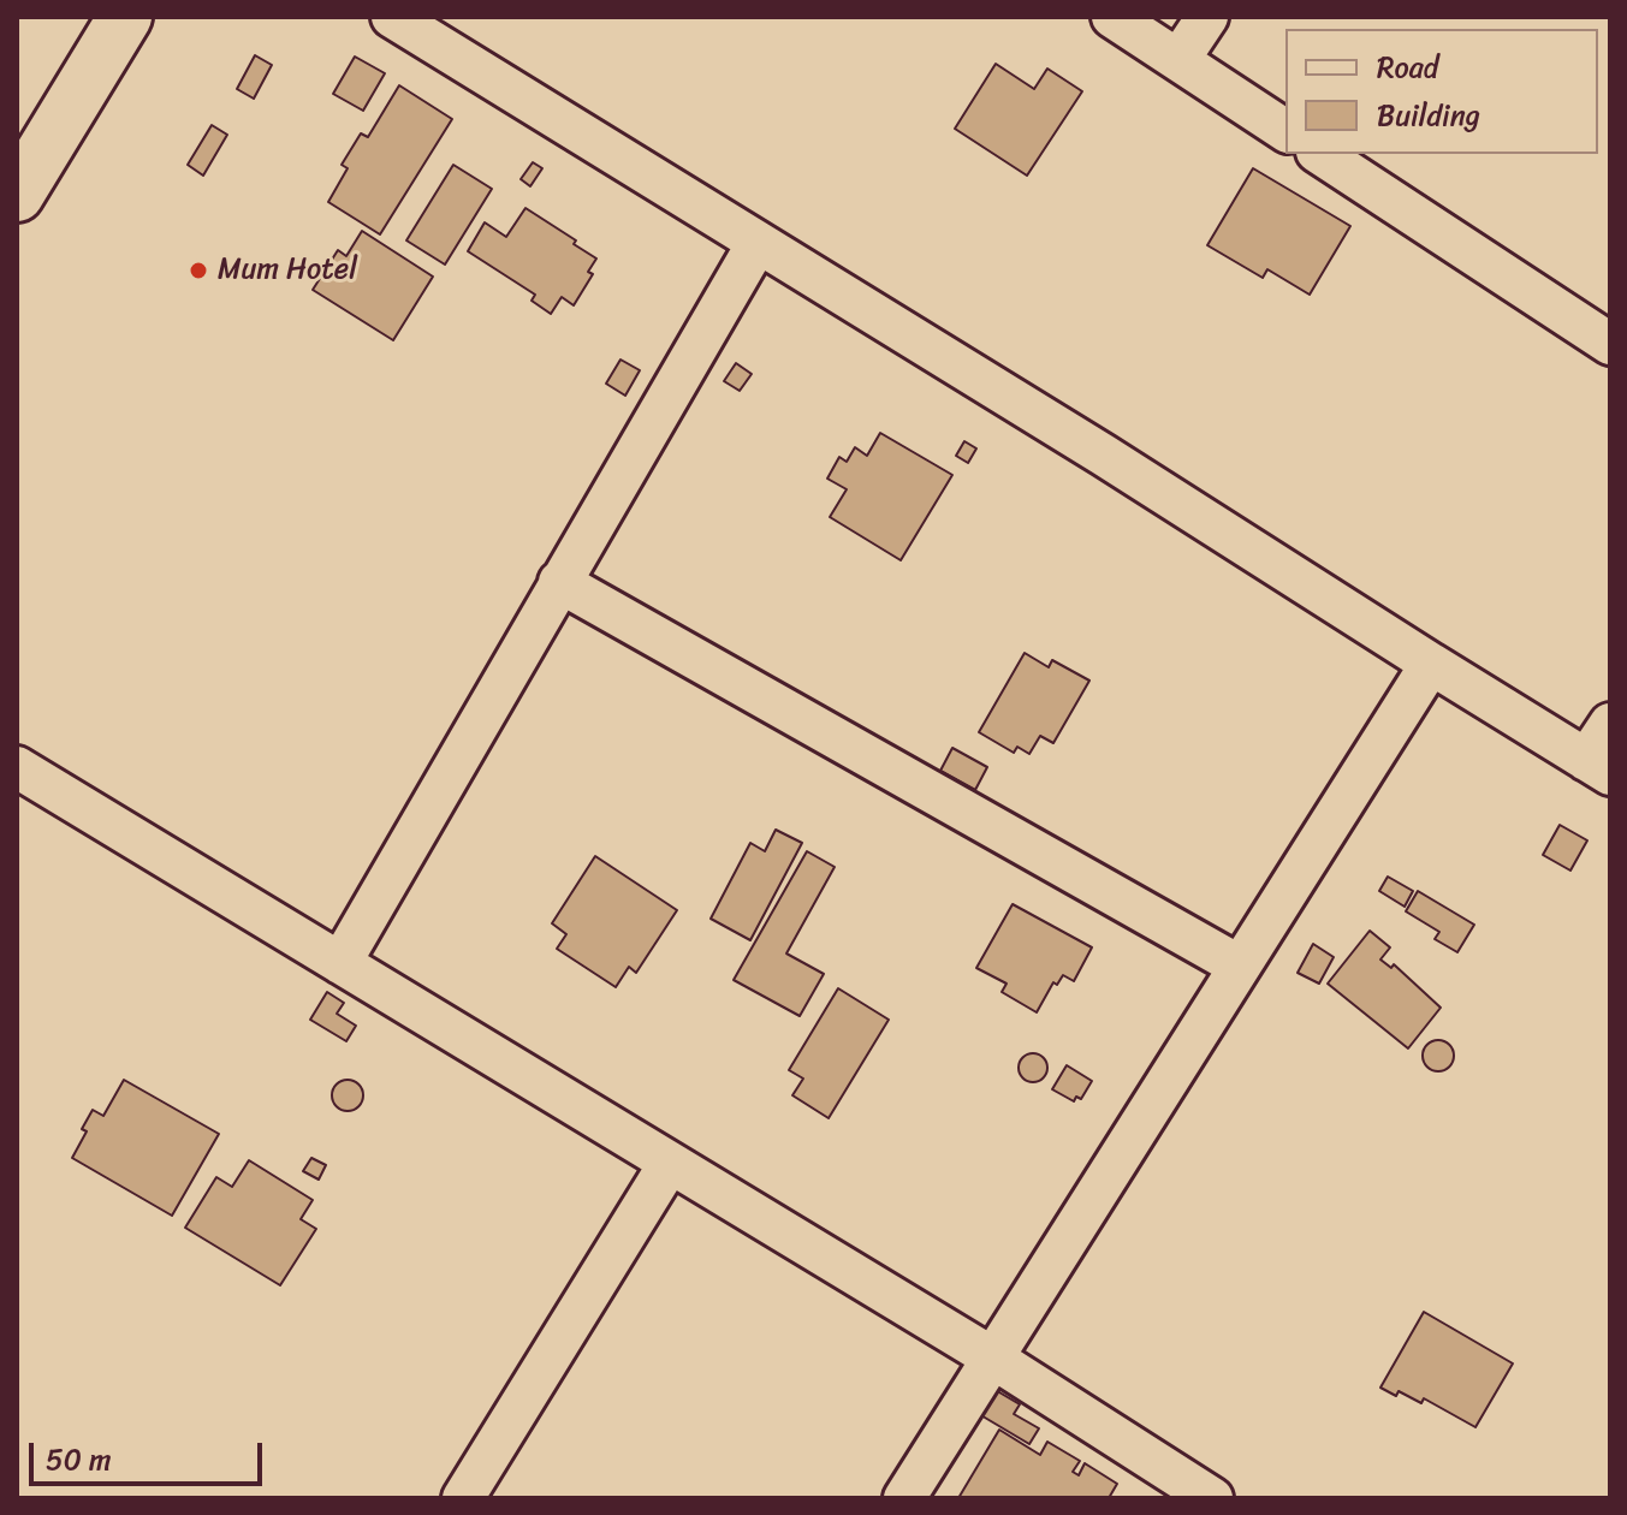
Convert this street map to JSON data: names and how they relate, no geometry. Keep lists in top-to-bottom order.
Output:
{
  "places": ["Mum Hotel"],
  "legend": ["Road", "Building"],
  "scale_bar": "50 m"
}
